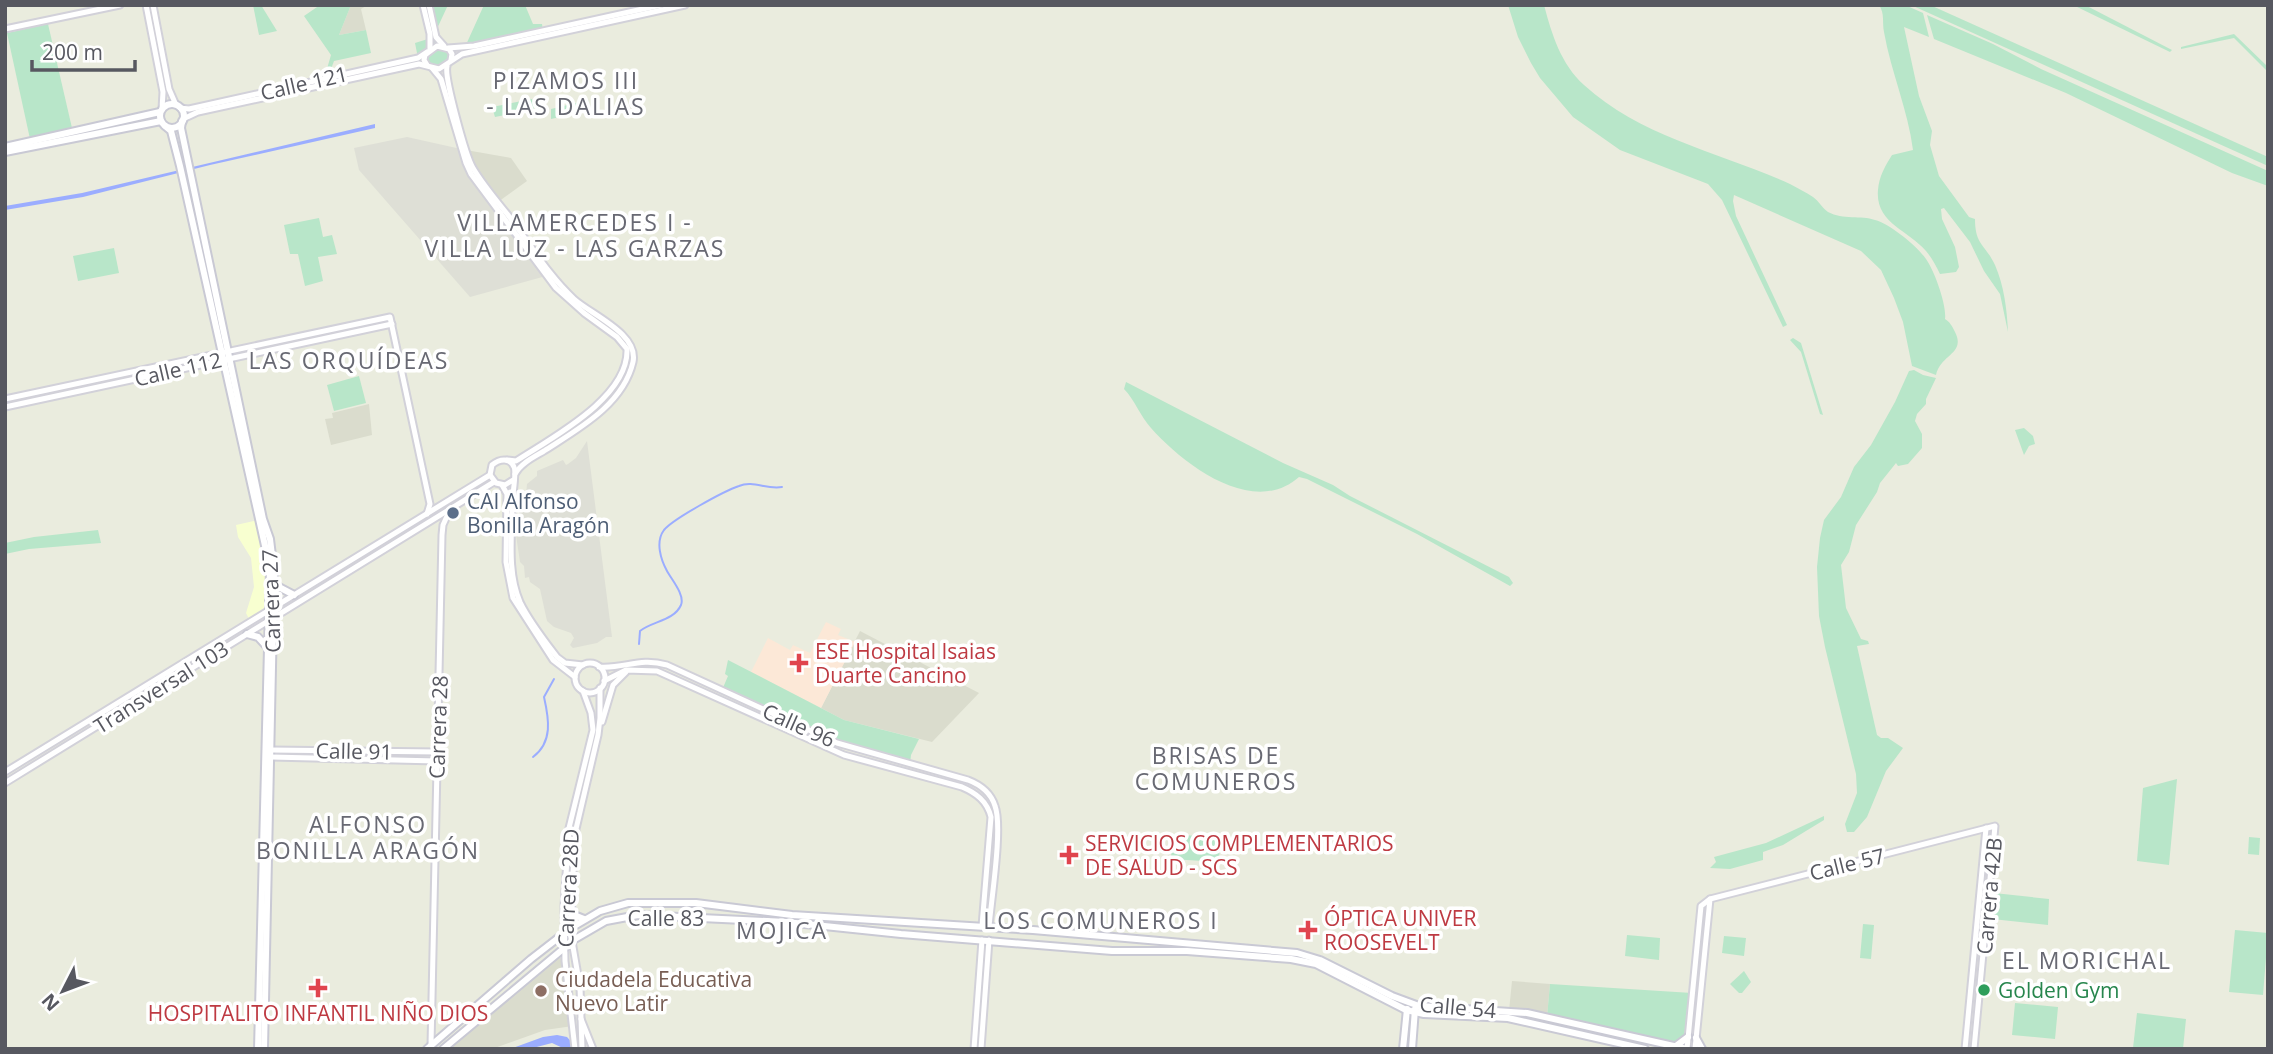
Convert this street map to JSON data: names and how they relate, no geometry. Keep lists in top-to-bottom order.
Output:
{
  "streets": {
    "main road": ["Carrera 27", "Calle 83", "Calle 54"],
    "street": [
      "Calle 121",
      "Calle 112",
      "Transversal 103",
      "Calle 96",
      "Carrera 28",
      "Calle 91",
      "Calle 57",
      "Carrera 28D",
      "Carrera 42B"
    ]
  },
  "crossings": [
    ["Calle 121", "Carrera 27"],
    ["Calle 112", "Carrera 27"],
    ["Carrera 27", "Transversal 103"],
    ["Carrera 27", "Calle 91"],
    ["Transversal 103", "Carrera 28"],
    ["Calle 96", "Carrera 28D"],
    ["Calle 96", "Calle 83"],
    ["Calle 96", "Calle 54"],
    ["Carrera 28", "Calle 91"],
    ["Carrera 28", "Calle 83"],
    ["Calle 57", "Carrera 42B"],
    ["Carrera 28D", "Calle 83"],
    ["Calle 83", "Calle 54"]
  ],
  "districts": [
    "PIZAMOS III - LAS DALIAS",
    "VILLAMERCEDES I - VILLA LUZ - LAS GARZAS",
    "LAS ORQUÍDEAS",
    "BRISAS DE COMUNEROS",
    "ALFONSO BONILLA ARAGÓN",
    "LOS COMUNEROS I",
    "MOJICA",
    "EL MORICHAL"
  ],
  "places": {
    "other": ["CAI Alfonso Bonilla Aragón", "Golden Gym", "Ciudadela Educativa Nuevo Latir"],
    "health": [
      "ESE Hospital Isaias Duarte Cancino",
      "SERVICIOS COMPLEMENTARIOS DE SALUD - SCS",
      "ÓPTICA UNIVER ROOSEVELT",
      "HOSPITALITO INFANTIL NIÑO DIOS"
    ]
  },
  "scale_bar": "200 m",
  "north": "bottom left"
}
